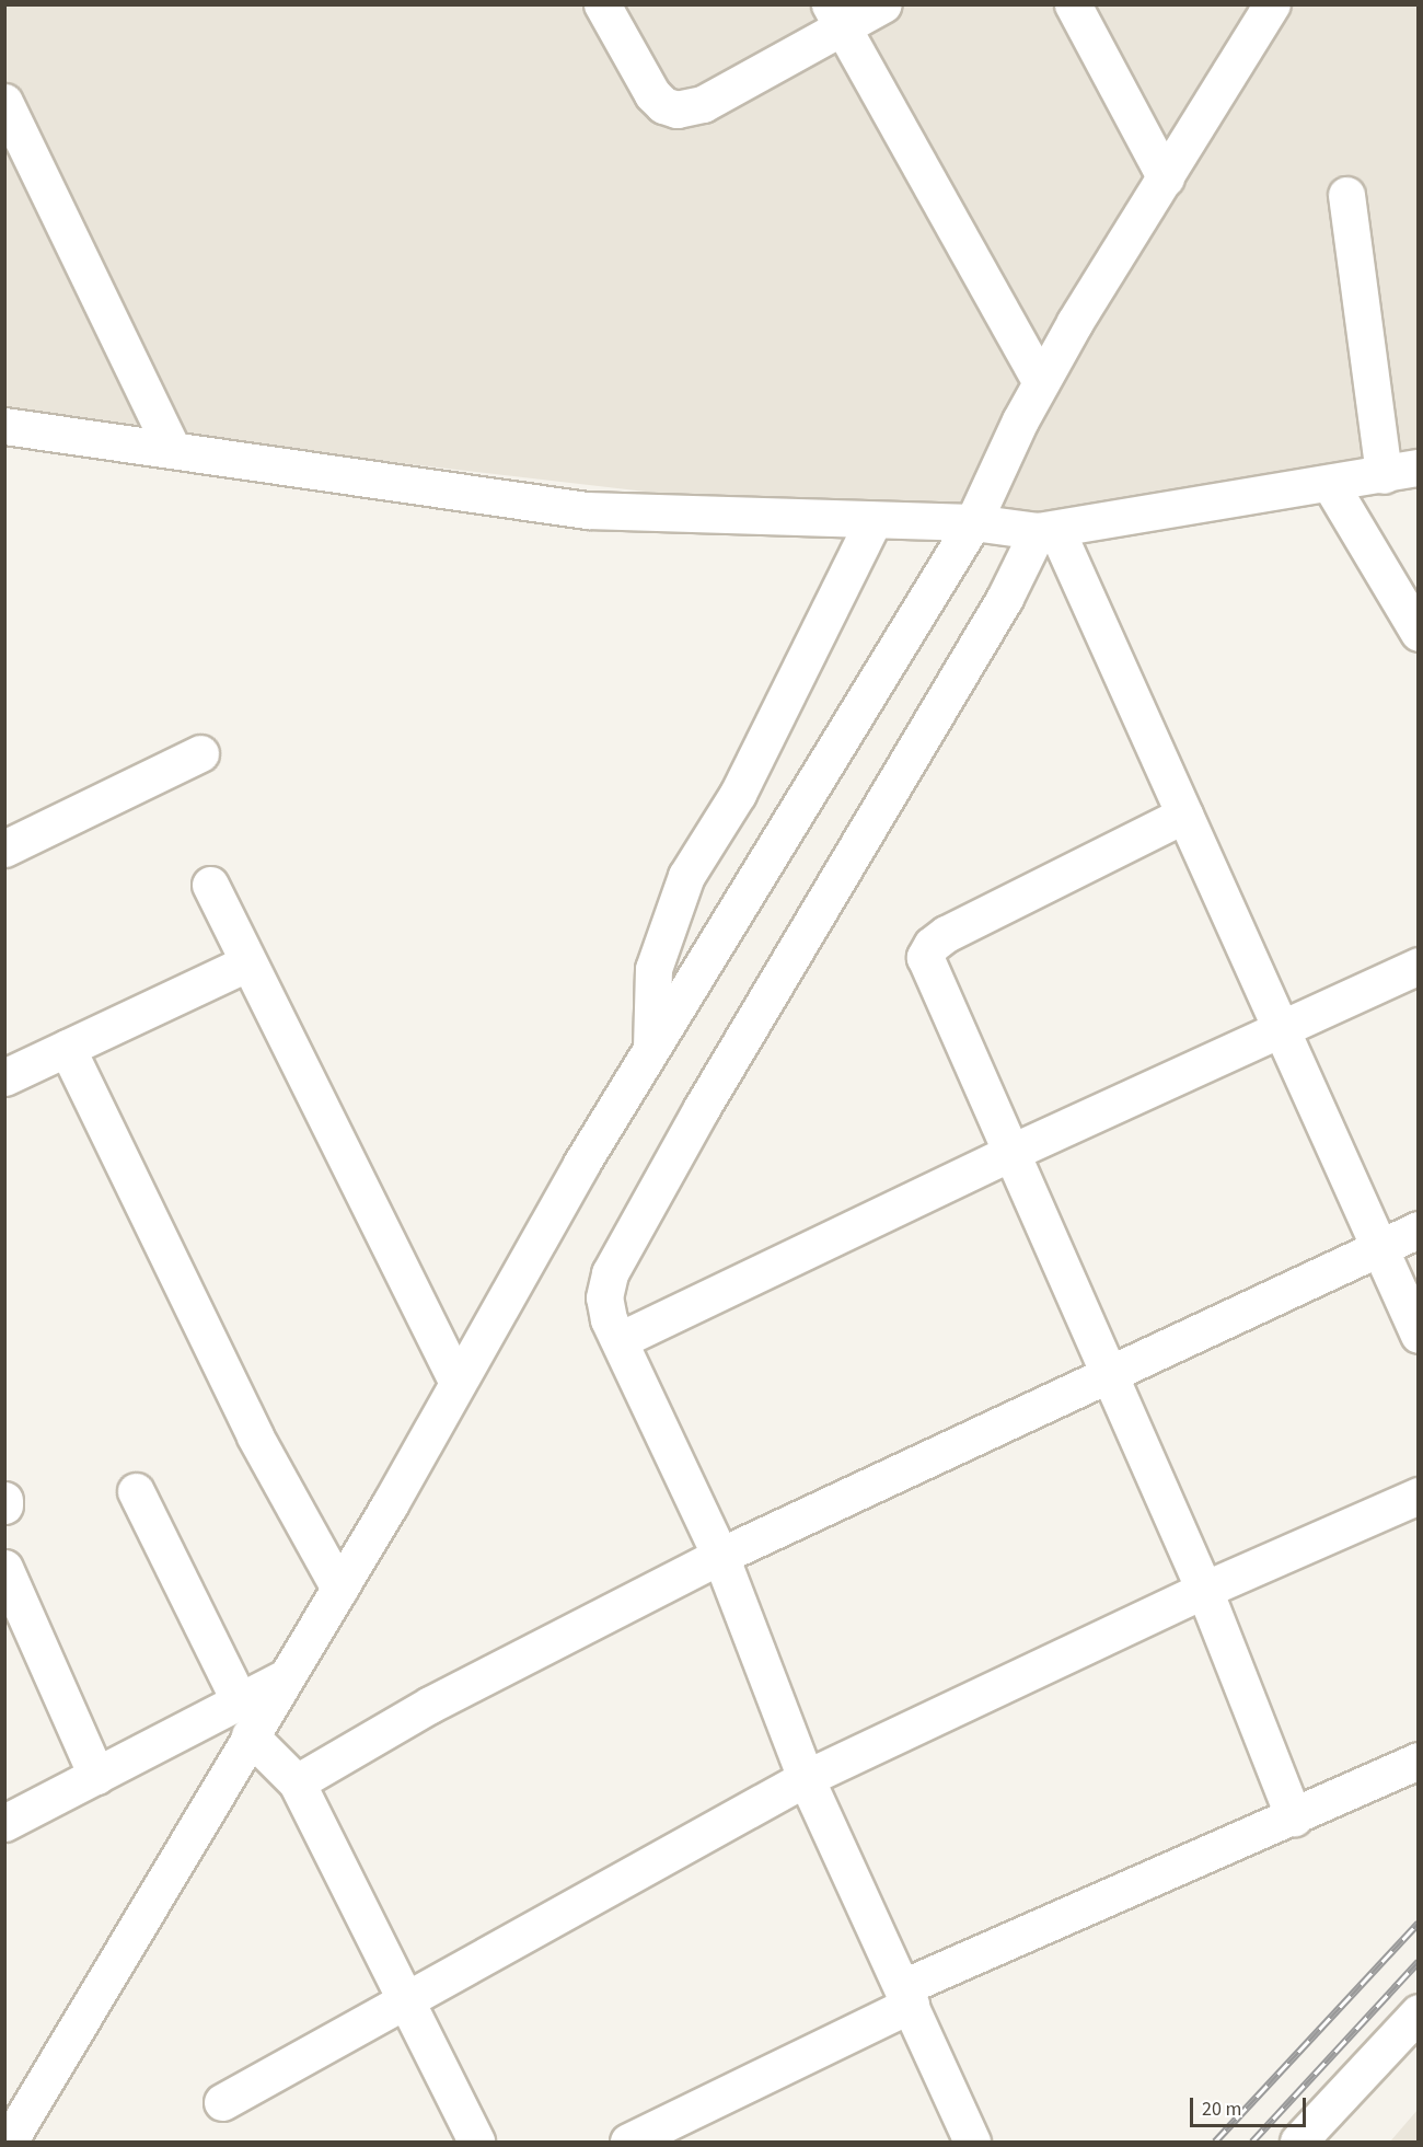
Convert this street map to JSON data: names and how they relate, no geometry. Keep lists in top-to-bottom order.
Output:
{
  "scale_bar": "20 m"
}
